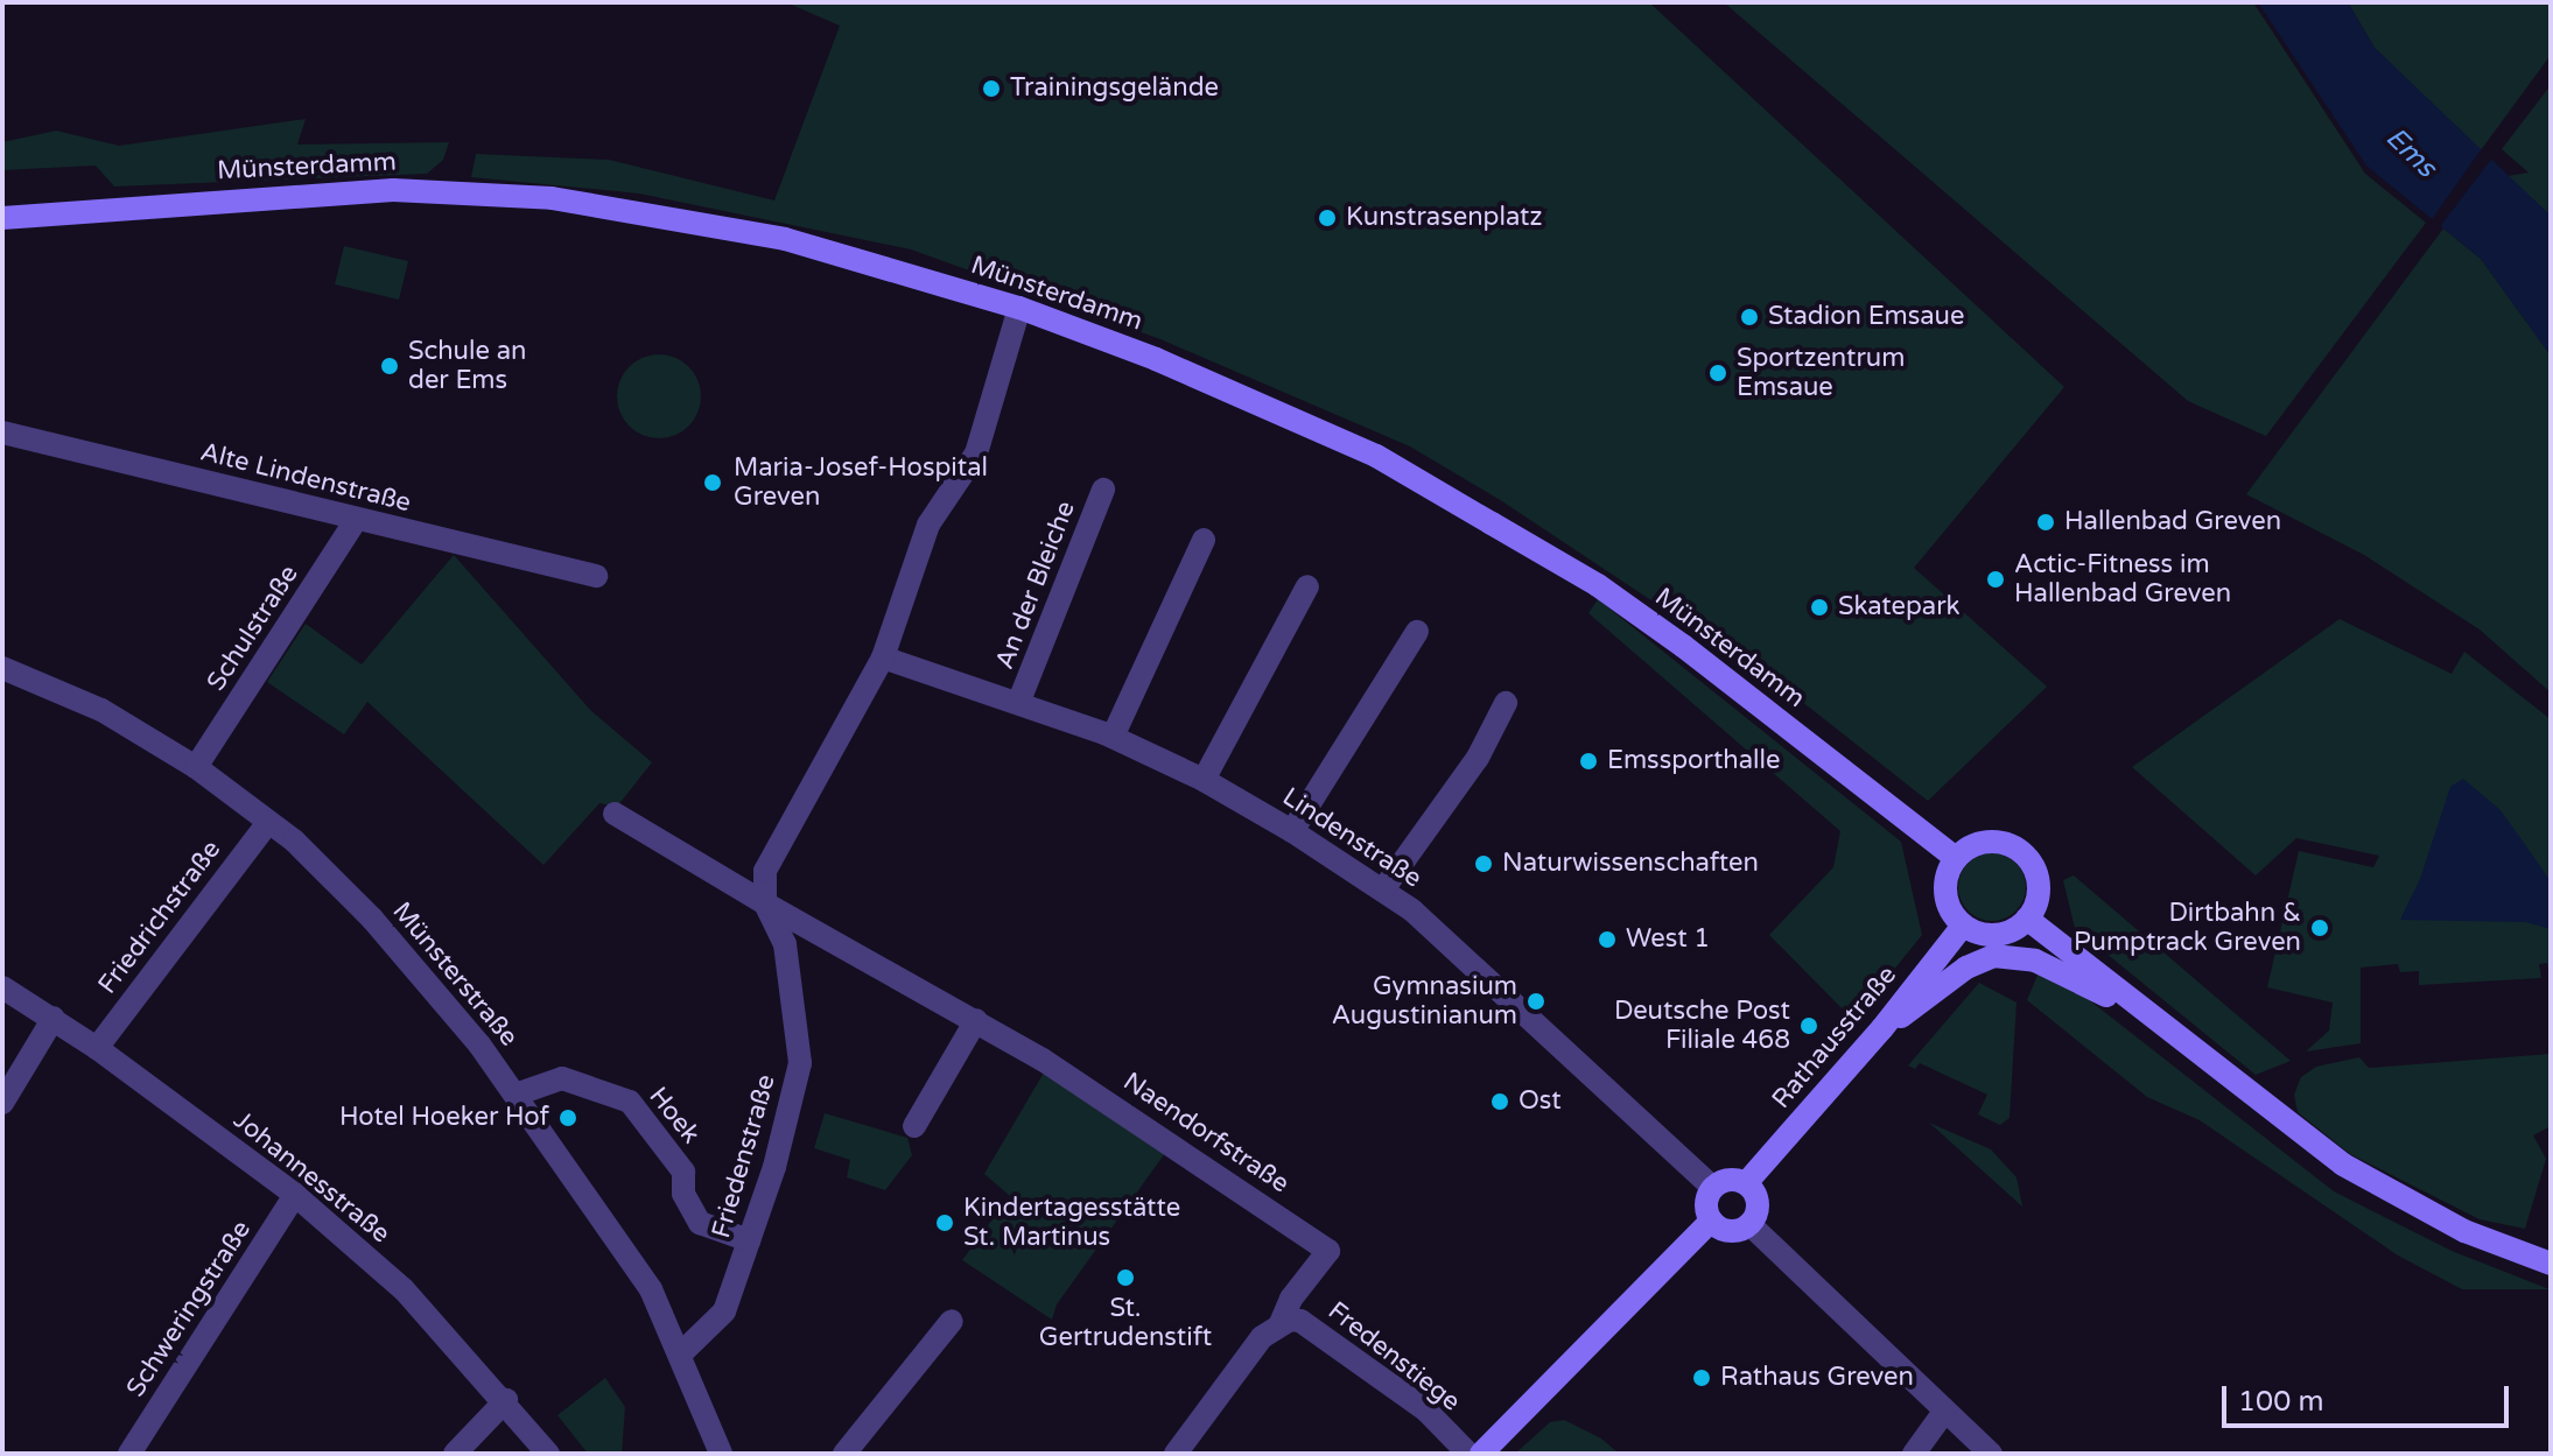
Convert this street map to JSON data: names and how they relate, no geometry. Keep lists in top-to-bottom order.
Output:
{
  "streets": {
    "main road": ["Münsterdamm", "Rathausstraße"],
    "street": [
      "Alte Lindenstraße",
      "An der Bleiche",
      "Schulstraße",
      "Lindenstraße",
      "Friedrichstraße",
      "Münsterstraße",
      "Hoek",
      "Naendorfstraße",
      "Friedenstraße",
      "Johannesstraße",
      "Schweringstraße",
      "Fredenstiege"
    ]
  },
  "crossings": [
    ["Münsterdamm", "Rathausstraße"],
    ["Alte Lindenstraße", "Schulstraße"],
    ["An der Bleiche", "Lindenstraße"],
    ["Schulstraße", "Münsterstraße"],
    ["Lindenstraße", "Rathausstraße"],
    ["Friedrichstraße", "Münsterstraße"],
    ["Friedrichstraße", "Johannesstraße"],
    ["Münsterstraße", "Hoek"],
    ["Münsterstraße", "Friedenstraße"],
    ["Hoek", "Friedenstraße"],
    ["Naendorfstraße", "Friedenstraße"],
    ["Naendorfstraße", "Fredenstiege"],
    ["Johannesstraße", "Schweringstraße"]
  ],
  "water": ["Ems"],
  "places": [
    "Trainingsgelände",
    "Kunstrasenplatz",
    "Stadion Emsaue",
    "Schule an der Ems",
    "Sportzentrum Emsaue",
    "Maria-Josef-Hospital Greven",
    "Hallenbad Greven",
    "Actic-Fitness im Hallenbad Greven",
    "Skatepark",
    "Emssporthalle",
    "Naturwissenschaften",
    "Dirtbahn & Pumptrack Greven",
    "West 1",
    "Gymnasium Augustinianum",
    "Deutsche Post Filiale 468",
    "Ost",
    "Hotel Hoeker Hof",
    "Kindertagesstätte St. Martinus",
    "St. Gertrudenstift",
    "Rathaus Greven"
  ],
  "scale_bar": "100 m"
}
